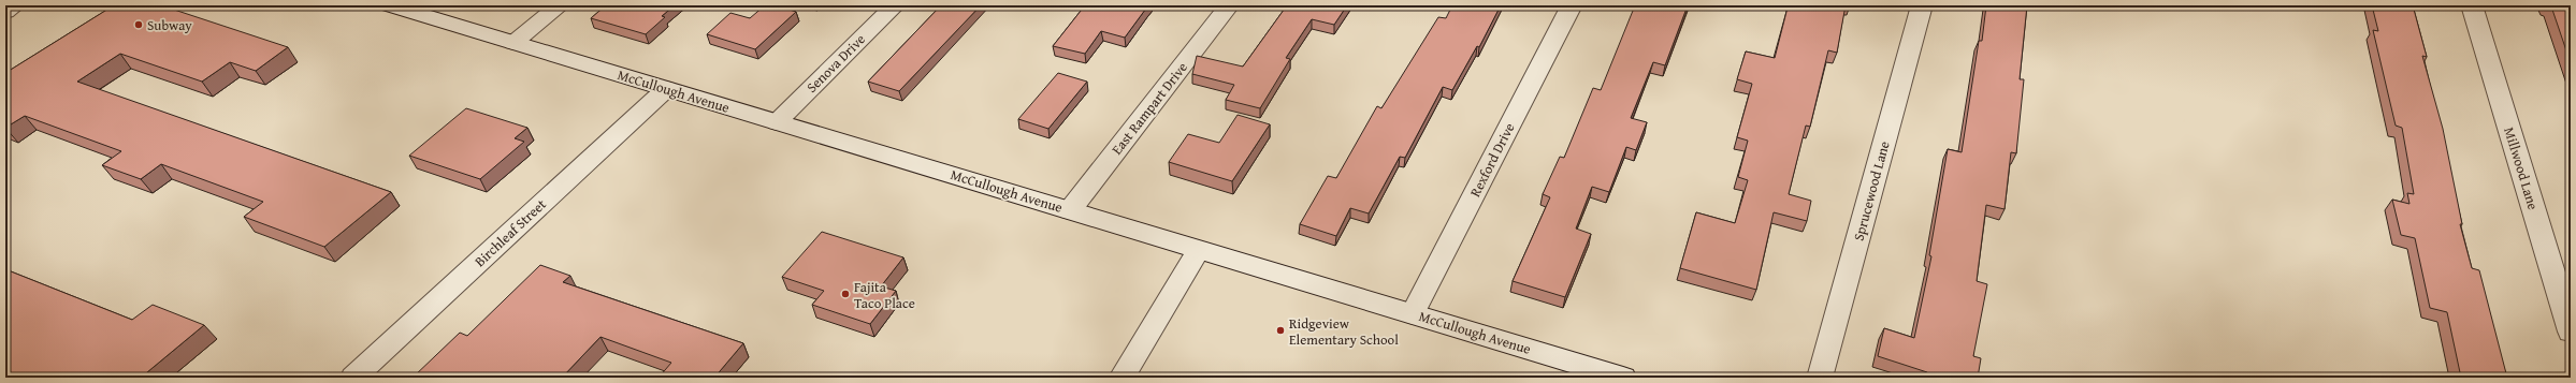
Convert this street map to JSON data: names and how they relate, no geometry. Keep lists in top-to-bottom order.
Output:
{
  "streets": {
    "street": [
      "Senova Drive",
      "McCullough Avenue",
      "East Rampart Drive",
      "Rexford Drive",
      "Millwood Lane",
      "Sprucewood Lane",
      "Birchleaf Street"
    ]
  },
  "crossings": [
    ["Senova Drive", "McCullough Avenue"],
    ["McCullough Avenue", "East Rampart Drive"],
    ["McCullough Avenue", "Rexford Drive"],
    ["McCullough Avenue", "Birchleaf Street"]
  ],
  "places": ["Subway", "Fajita Taco Place", "Ridgeview Elementary School"]
}
